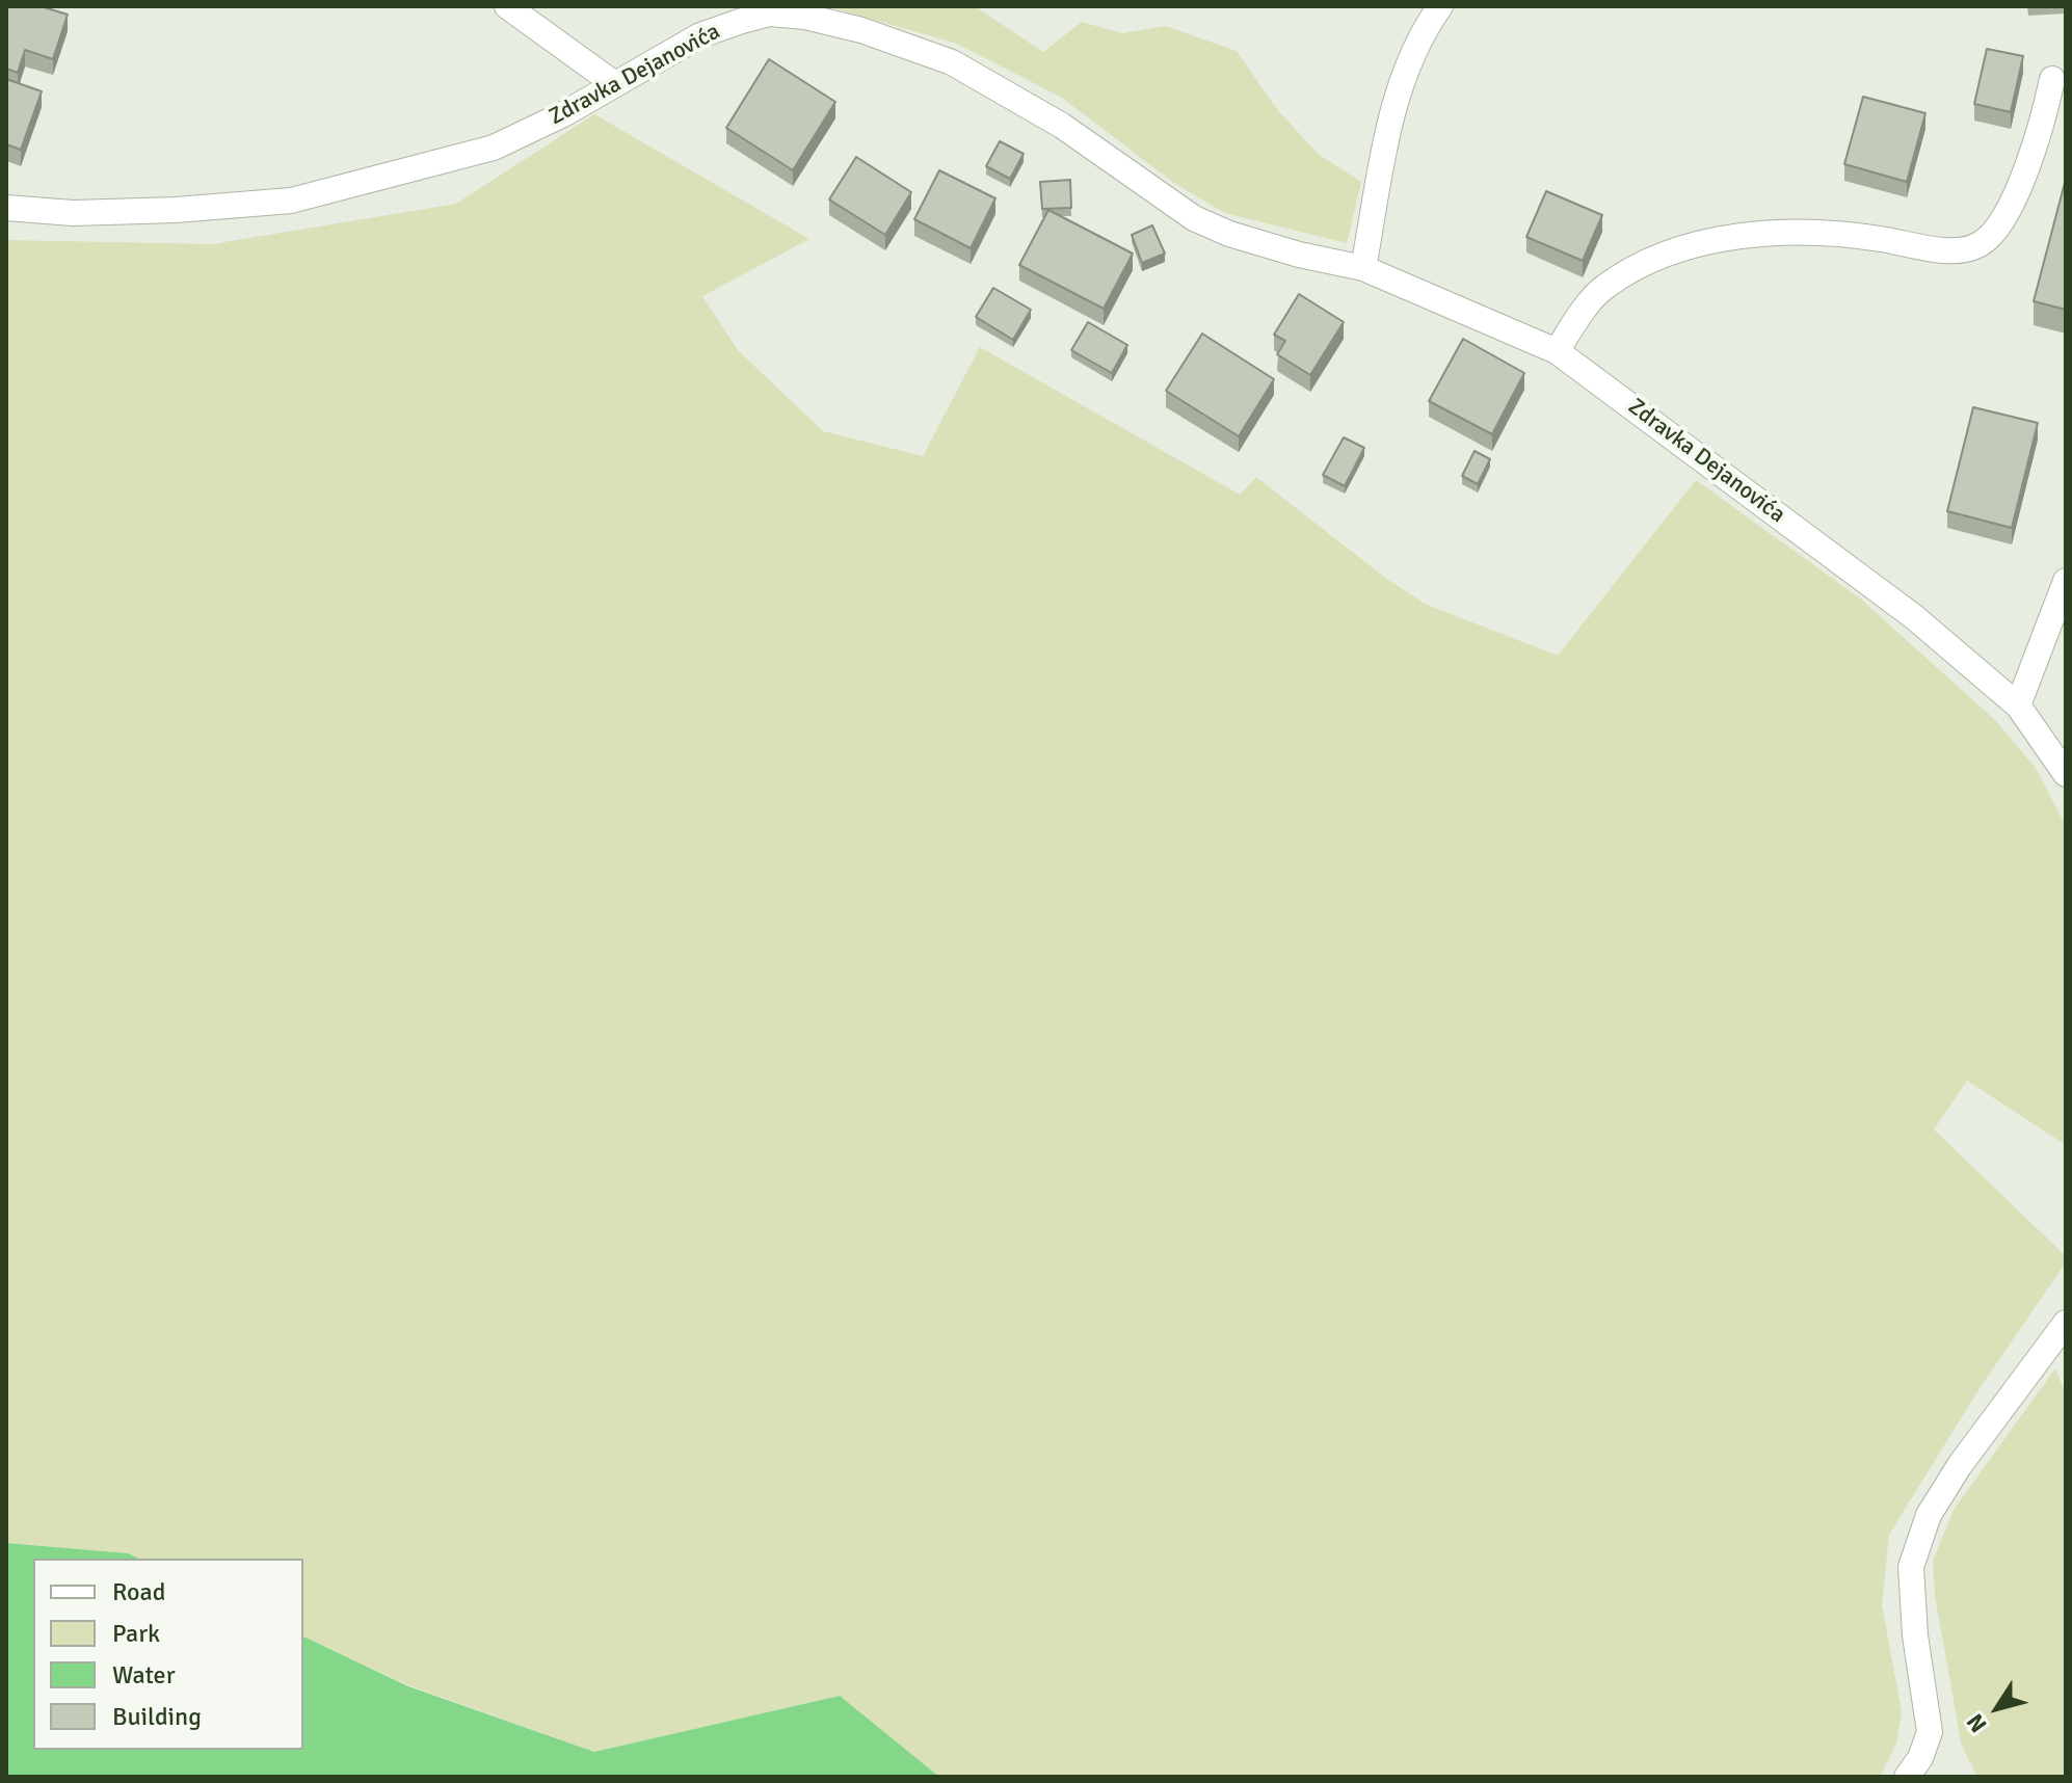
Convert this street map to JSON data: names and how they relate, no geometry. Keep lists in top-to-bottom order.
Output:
{
  "streets": {
    "street": ["Zdravka Dejanovića"]
  },
  "legend": [
    "Road",
    "Park",
    "Water",
    "Building"
  ],
  "north": "bottom left"
}
